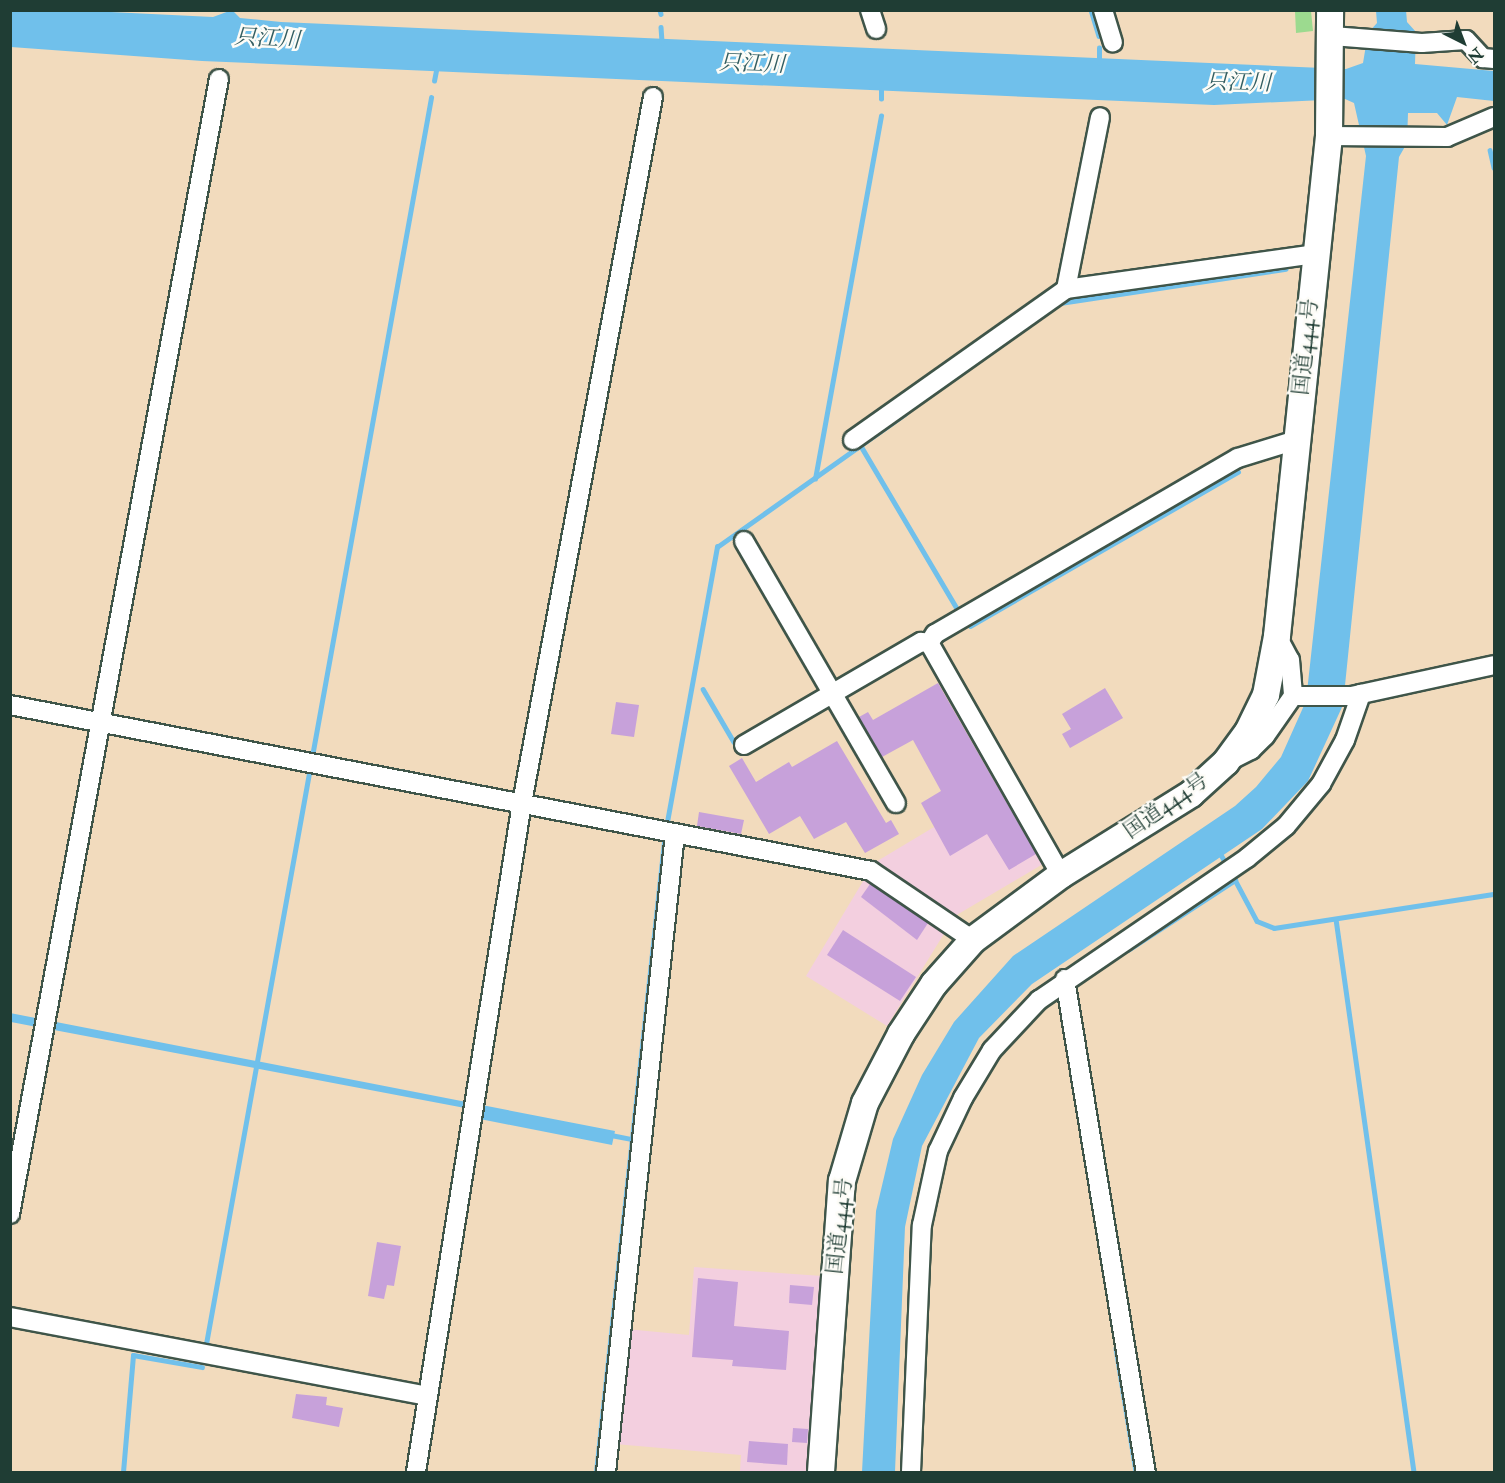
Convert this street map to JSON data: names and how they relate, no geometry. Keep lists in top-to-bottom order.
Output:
{
  "streets": {
    "highway": ["国道444号"]
  },
  "water": ["只江川"],
  "north": "bottom right"
}
